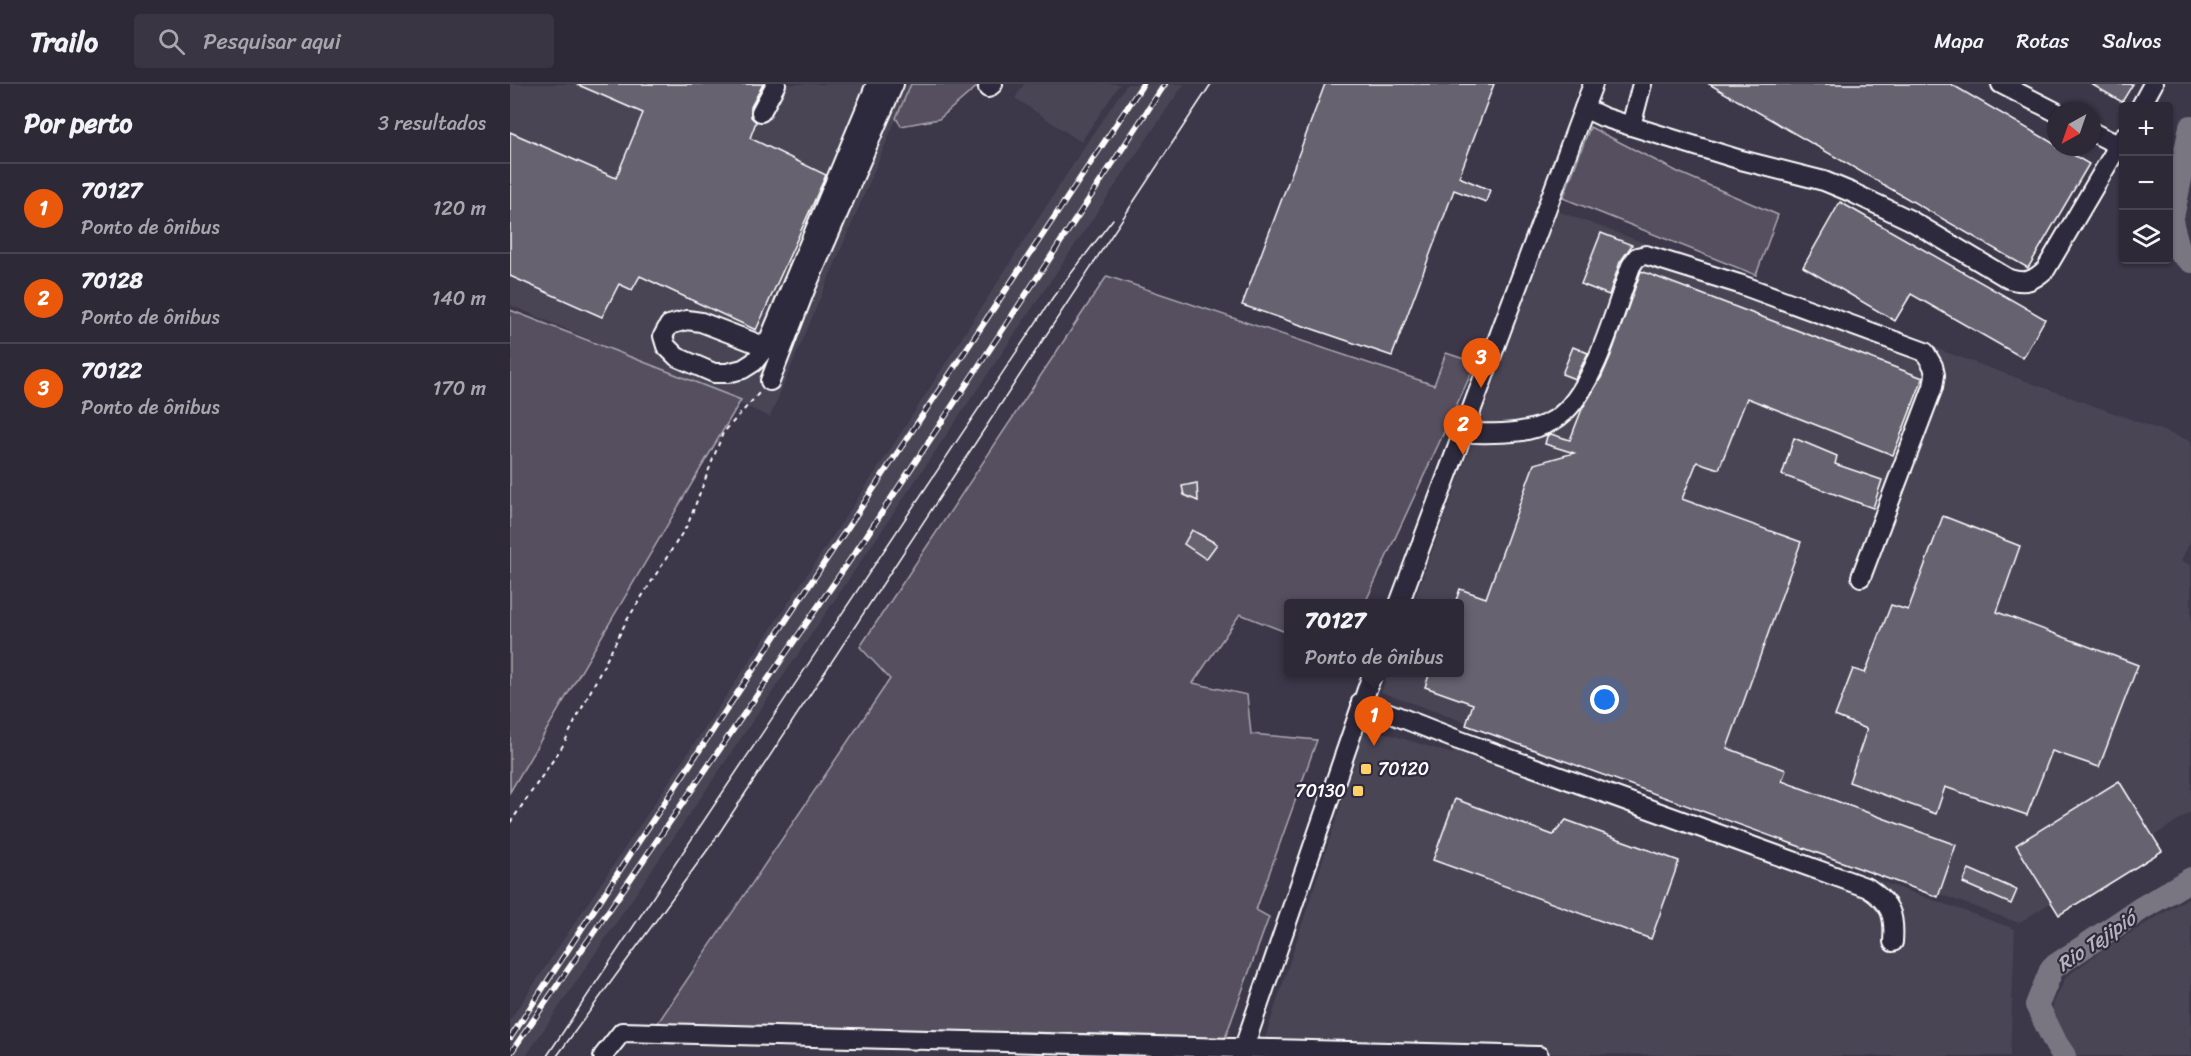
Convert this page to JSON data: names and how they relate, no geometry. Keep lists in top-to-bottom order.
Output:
{
  "water": ["Rio Tejipió"],
  "places": {
    "transit": ["70120", "70130"]
  },
  "north": "bottom left",
  "page": {
    "header": "Trailo",
    "search": "Pesquisar aqui",
    "nav": ["Mapa", "Rotas", "Salvos"],
    "heading": ["Por perto", "3 resultados"],
    "map_buttons": ["+", "−"],
    "list": [
      {
        "mark": "1",
        "name": "70127",
        "note": "Ponto de ônibus",
        "value": "120 m"
      },
      {
        "mark": "2",
        "name": "70128",
        "note": "Ponto de ônibus",
        "value": "140 m"
      },
      {
        "mark": "3",
        "name": "70122",
        "note": "Ponto de ônibus",
        "value": "170 m"
      }
    ],
    "pins": ["3", "2", "1"],
    "popup": ["70127", "Ponto de ônibus"]
  }
}
